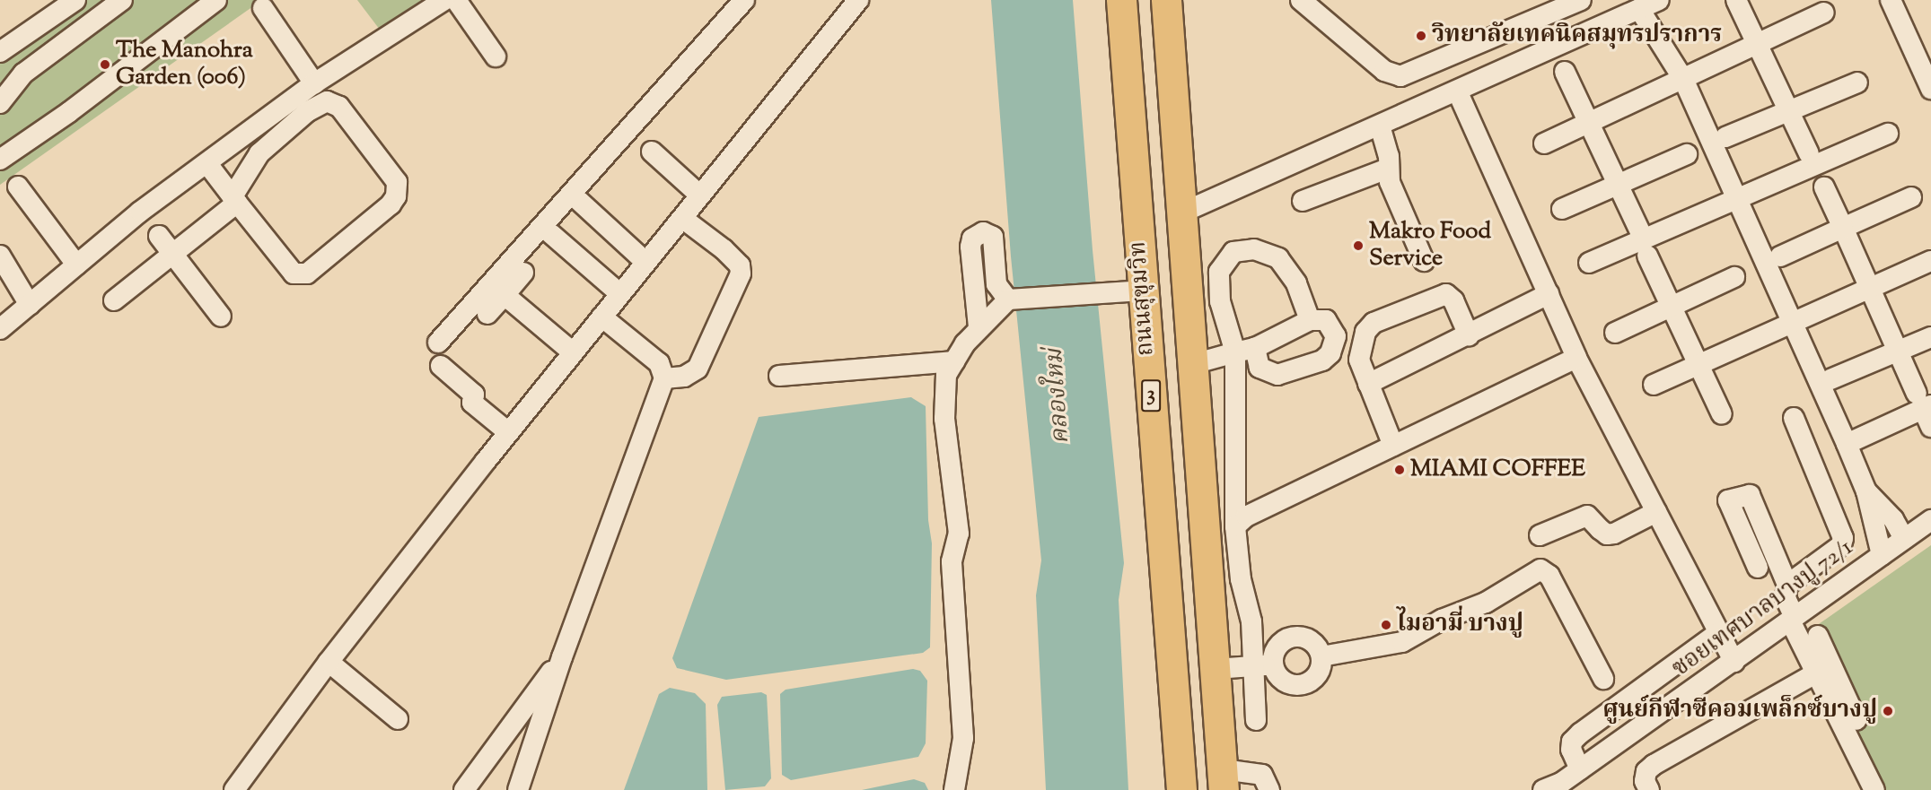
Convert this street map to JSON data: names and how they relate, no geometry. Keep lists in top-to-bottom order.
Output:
{
  "streets": {
    "highway": ["ถนนสุขุมวิท", "3"],
    "street": ["ซอยเทศบาลบางปู 72/1"]
  },
  "water": ["คลองใหม่"],
  "places": [
    "วิทยาลัยเทคนิคสมุทรปราการ",
    "The Manohra Garden (006)",
    "Makro Food Service",
    "MIAMI COFFEE",
    "ไมอามี่ บางปู",
    "ศูนย์กีฬาซีคอมเพล็กซ์บางปู"
  ]
}
